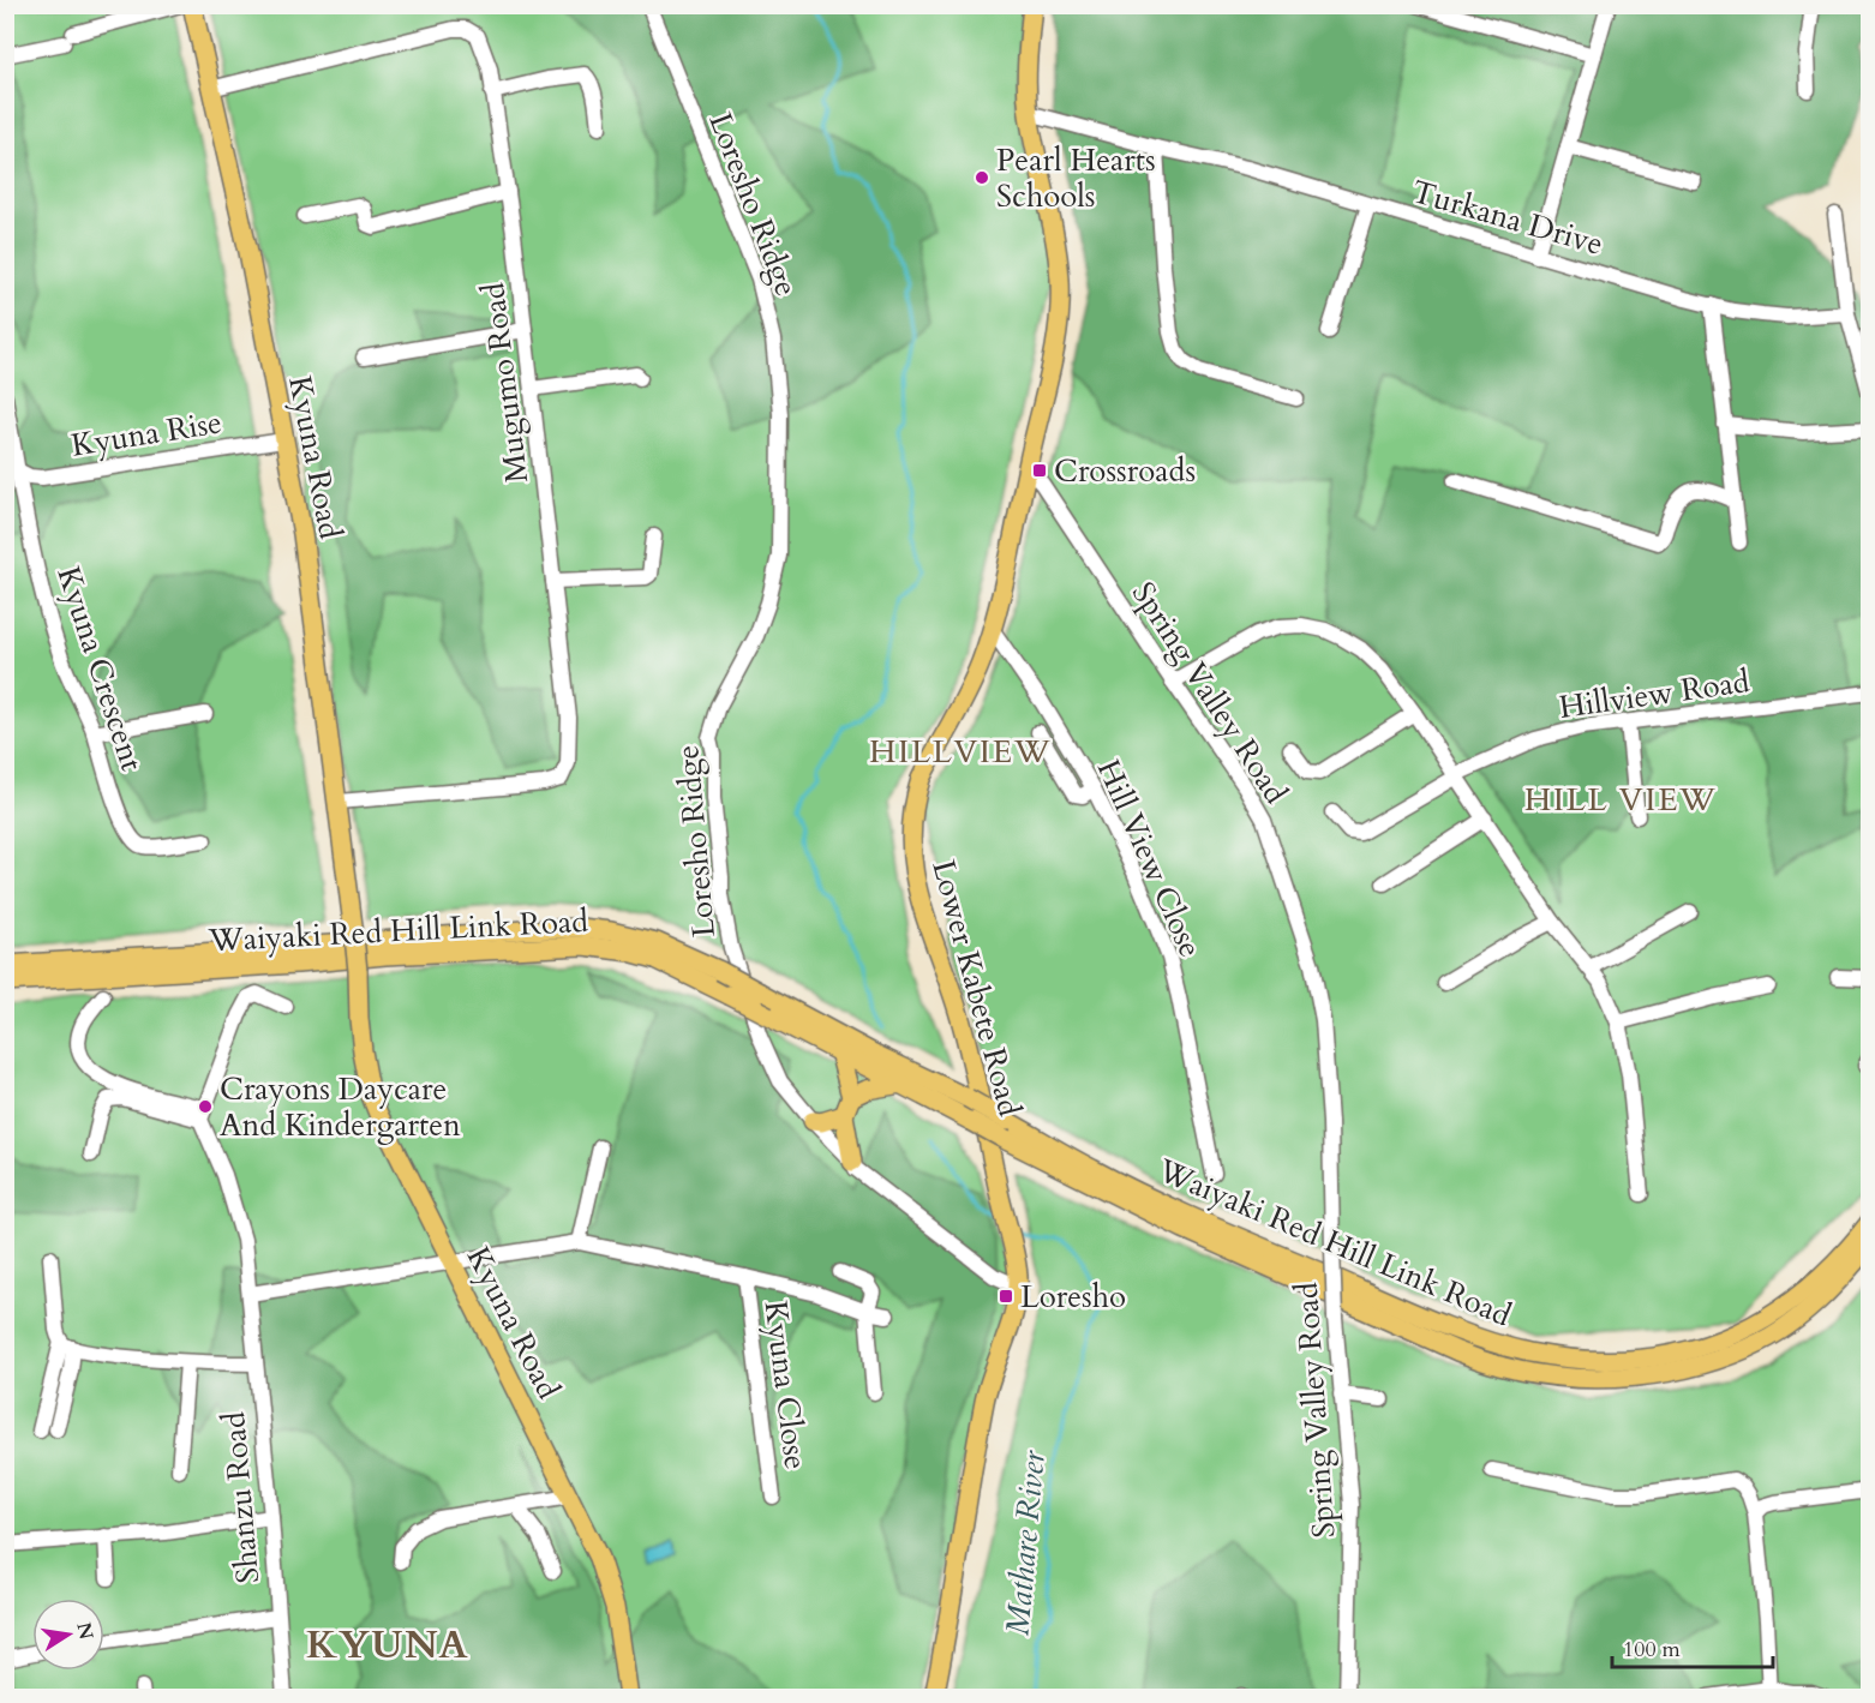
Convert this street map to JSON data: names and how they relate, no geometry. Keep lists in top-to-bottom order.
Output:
{
  "streets": {
    "main road": ["Kyuna Road", "Waiyaki Red Hill Link Road", "Lower Kabete Road"],
    "street": [
      "Loresho Ridge",
      "Turkana Drive",
      "Mugumo Road",
      "Kyuna Rise",
      "Kyuna Crescent",
      "Spring Valley Road",
      "Hillview Road",
      "Hill View Close",
      "Kyuna Close",
      "Shanzu Road"
    ]
  },
  "crossings": [
    ["Loresho Ridge", "Lower Kabete Road"],
    ["Turkana Drive", "Lower Kabete Road"],
    ["Mugumo Road", "Kyuna Road"],
    ["Kyuna Rise", "Kyuna Road"],
    ["Kyuna Rise", "Kyuna Crescent"],
    ["Kyuna Road", "Kyuna Close"],
    ["Spring Valley Road", "Lower Kabete Road"],
    ["Hill View Close", "Lower Kabete Road"]
  ],
  "districts": ["HILLVIEW", "HILL VIEW", "KYUNA"],
  "water": ["Mathare River"],
  "places": {
    "other": ["Pearl Hearts Schools", "Crayons Daycare And Kindergarten"],
    "transit": ["Crossroads", "Loresho"]
  },
  "scale_bar": "100 m",
  "north": "right"
}
